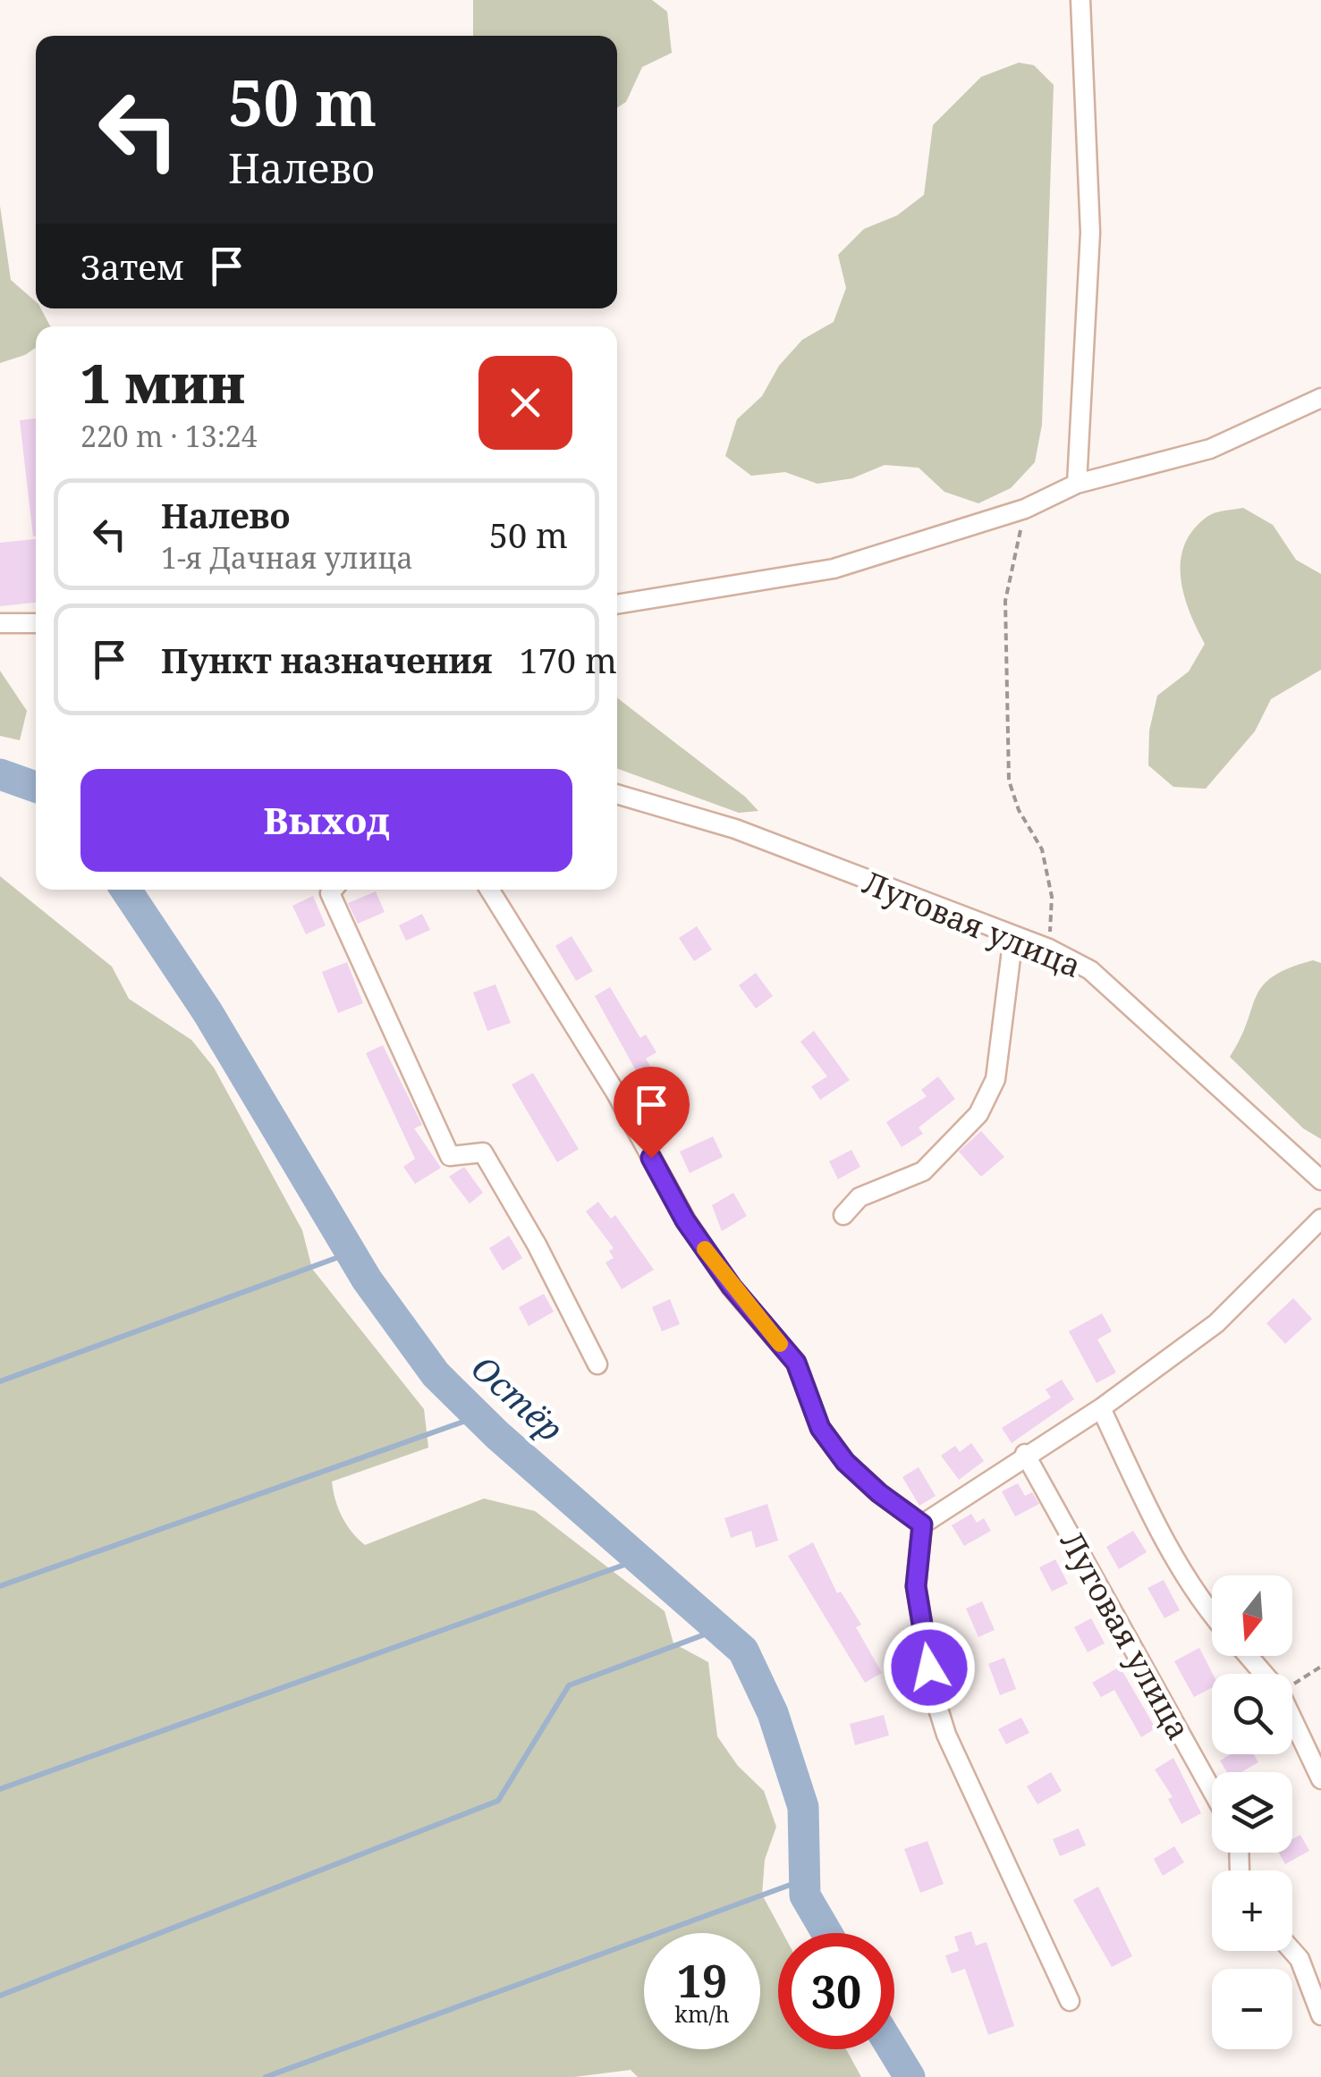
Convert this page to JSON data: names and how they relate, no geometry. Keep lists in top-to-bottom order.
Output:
{
  "streets": {
    "street": ["Луговая улица"]
  },
  "water": ["Остёр"],
  "north": "bottom",
  "page": {
    "turn": ["50 m", "Налево"],
    "then": "Затем",
    "heading": ["1 мин", "220 m · 13:24"],
    "list": [
      {
        "name": "Налево",
        "note": "1-я Дачная улица",
        "value": "50 m"
      },
      {
        "name": "Пункт назначения",
        "value": "170 m"
      }
    ],
    "buttons": "Выход",
    "map_buttons": ["+", "−"],
    "speed": "19 km/h",
    "limit": "30"
  }
}
